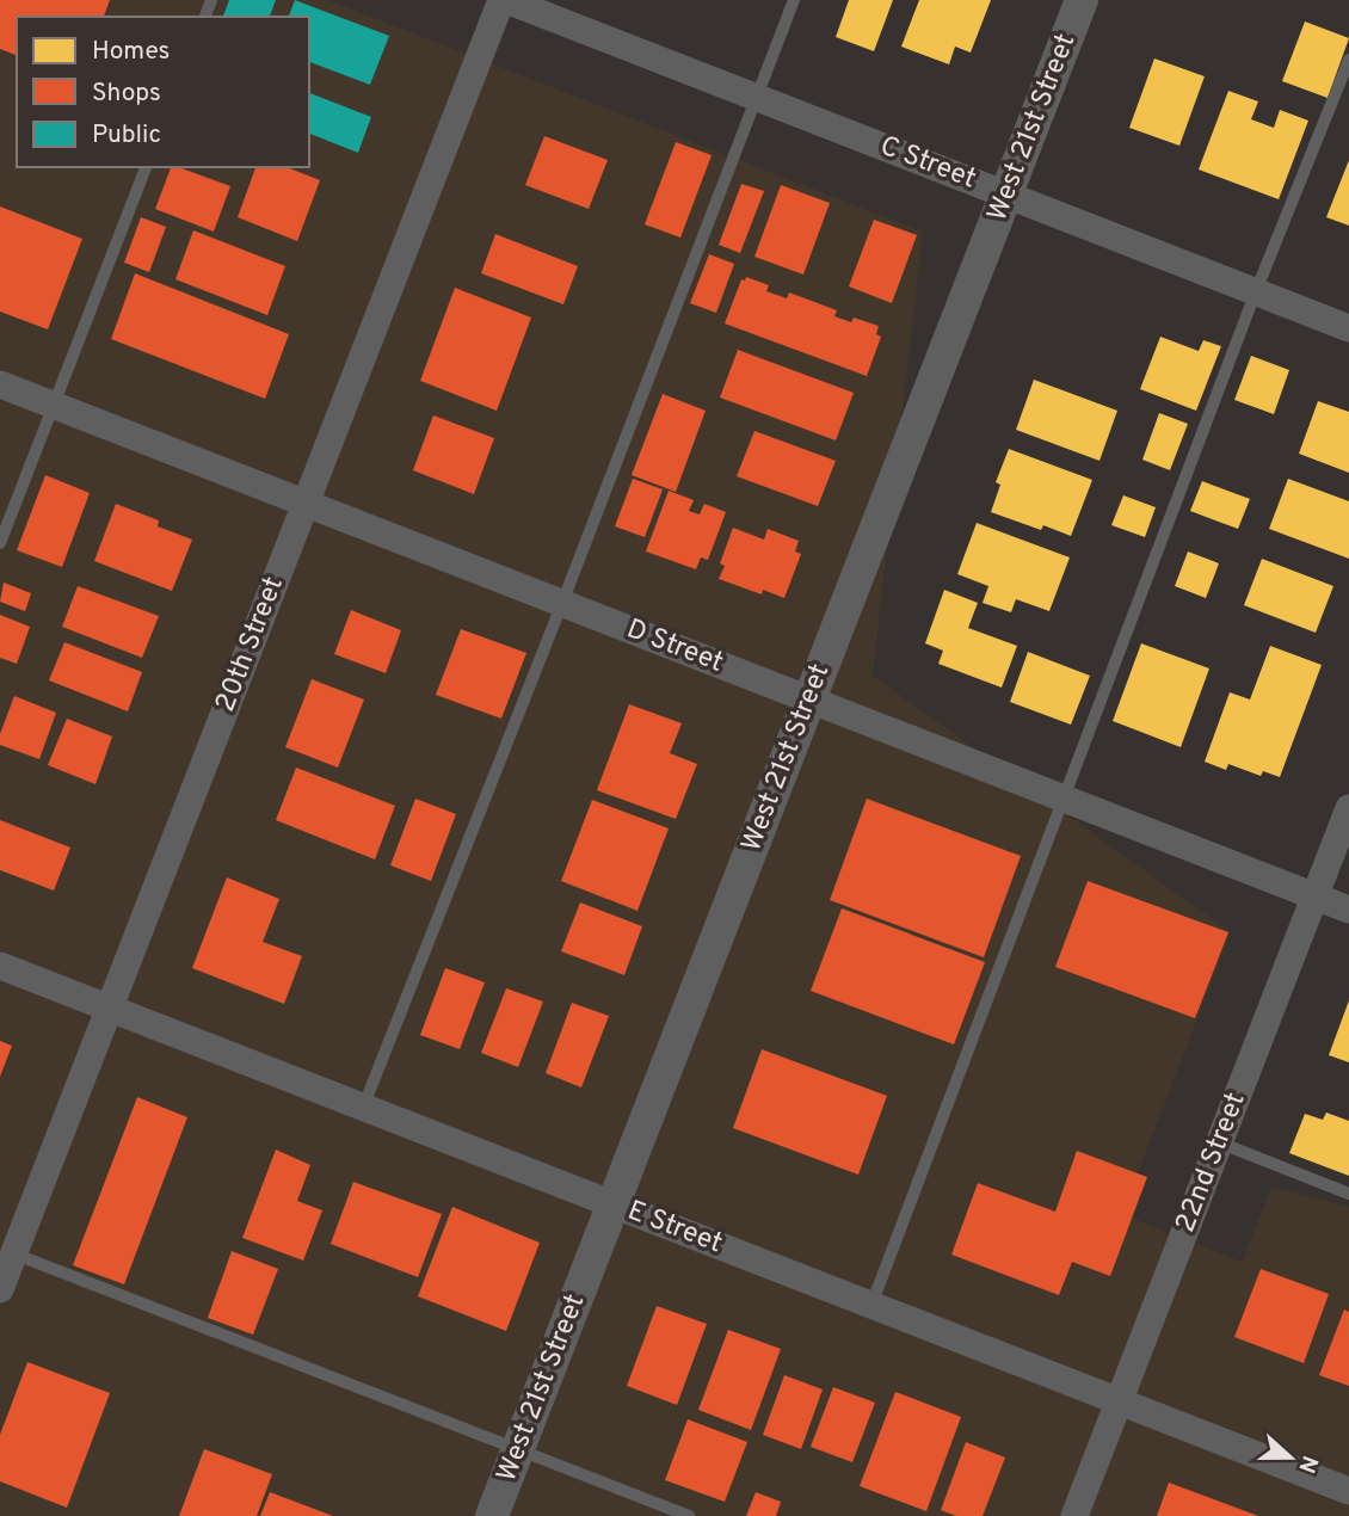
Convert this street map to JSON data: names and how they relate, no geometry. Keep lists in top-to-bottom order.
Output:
{
  "streets": {
    "street": [
      "West 21st Street",
      "C Street",
      "20th Street",
      "D Street",
      "22nd Street",
      "E Street"
    ]
  },
  "crossings": [
    ["West 21st Street", "C Street"],
    ["West 21st Street", "D Street"],
    ["West 21st Street", "E Street"],
    ["C Street", "20th Street"],
    ["20th Street", "D Street"],
    ["20th Street", "E Street"],
    ["D Street", "22nd Street"],
    ["22nd Street", "E Street"]
  ],
  "legend": ["Homes", "Shops", "Public"],
  "north": "right"
}
